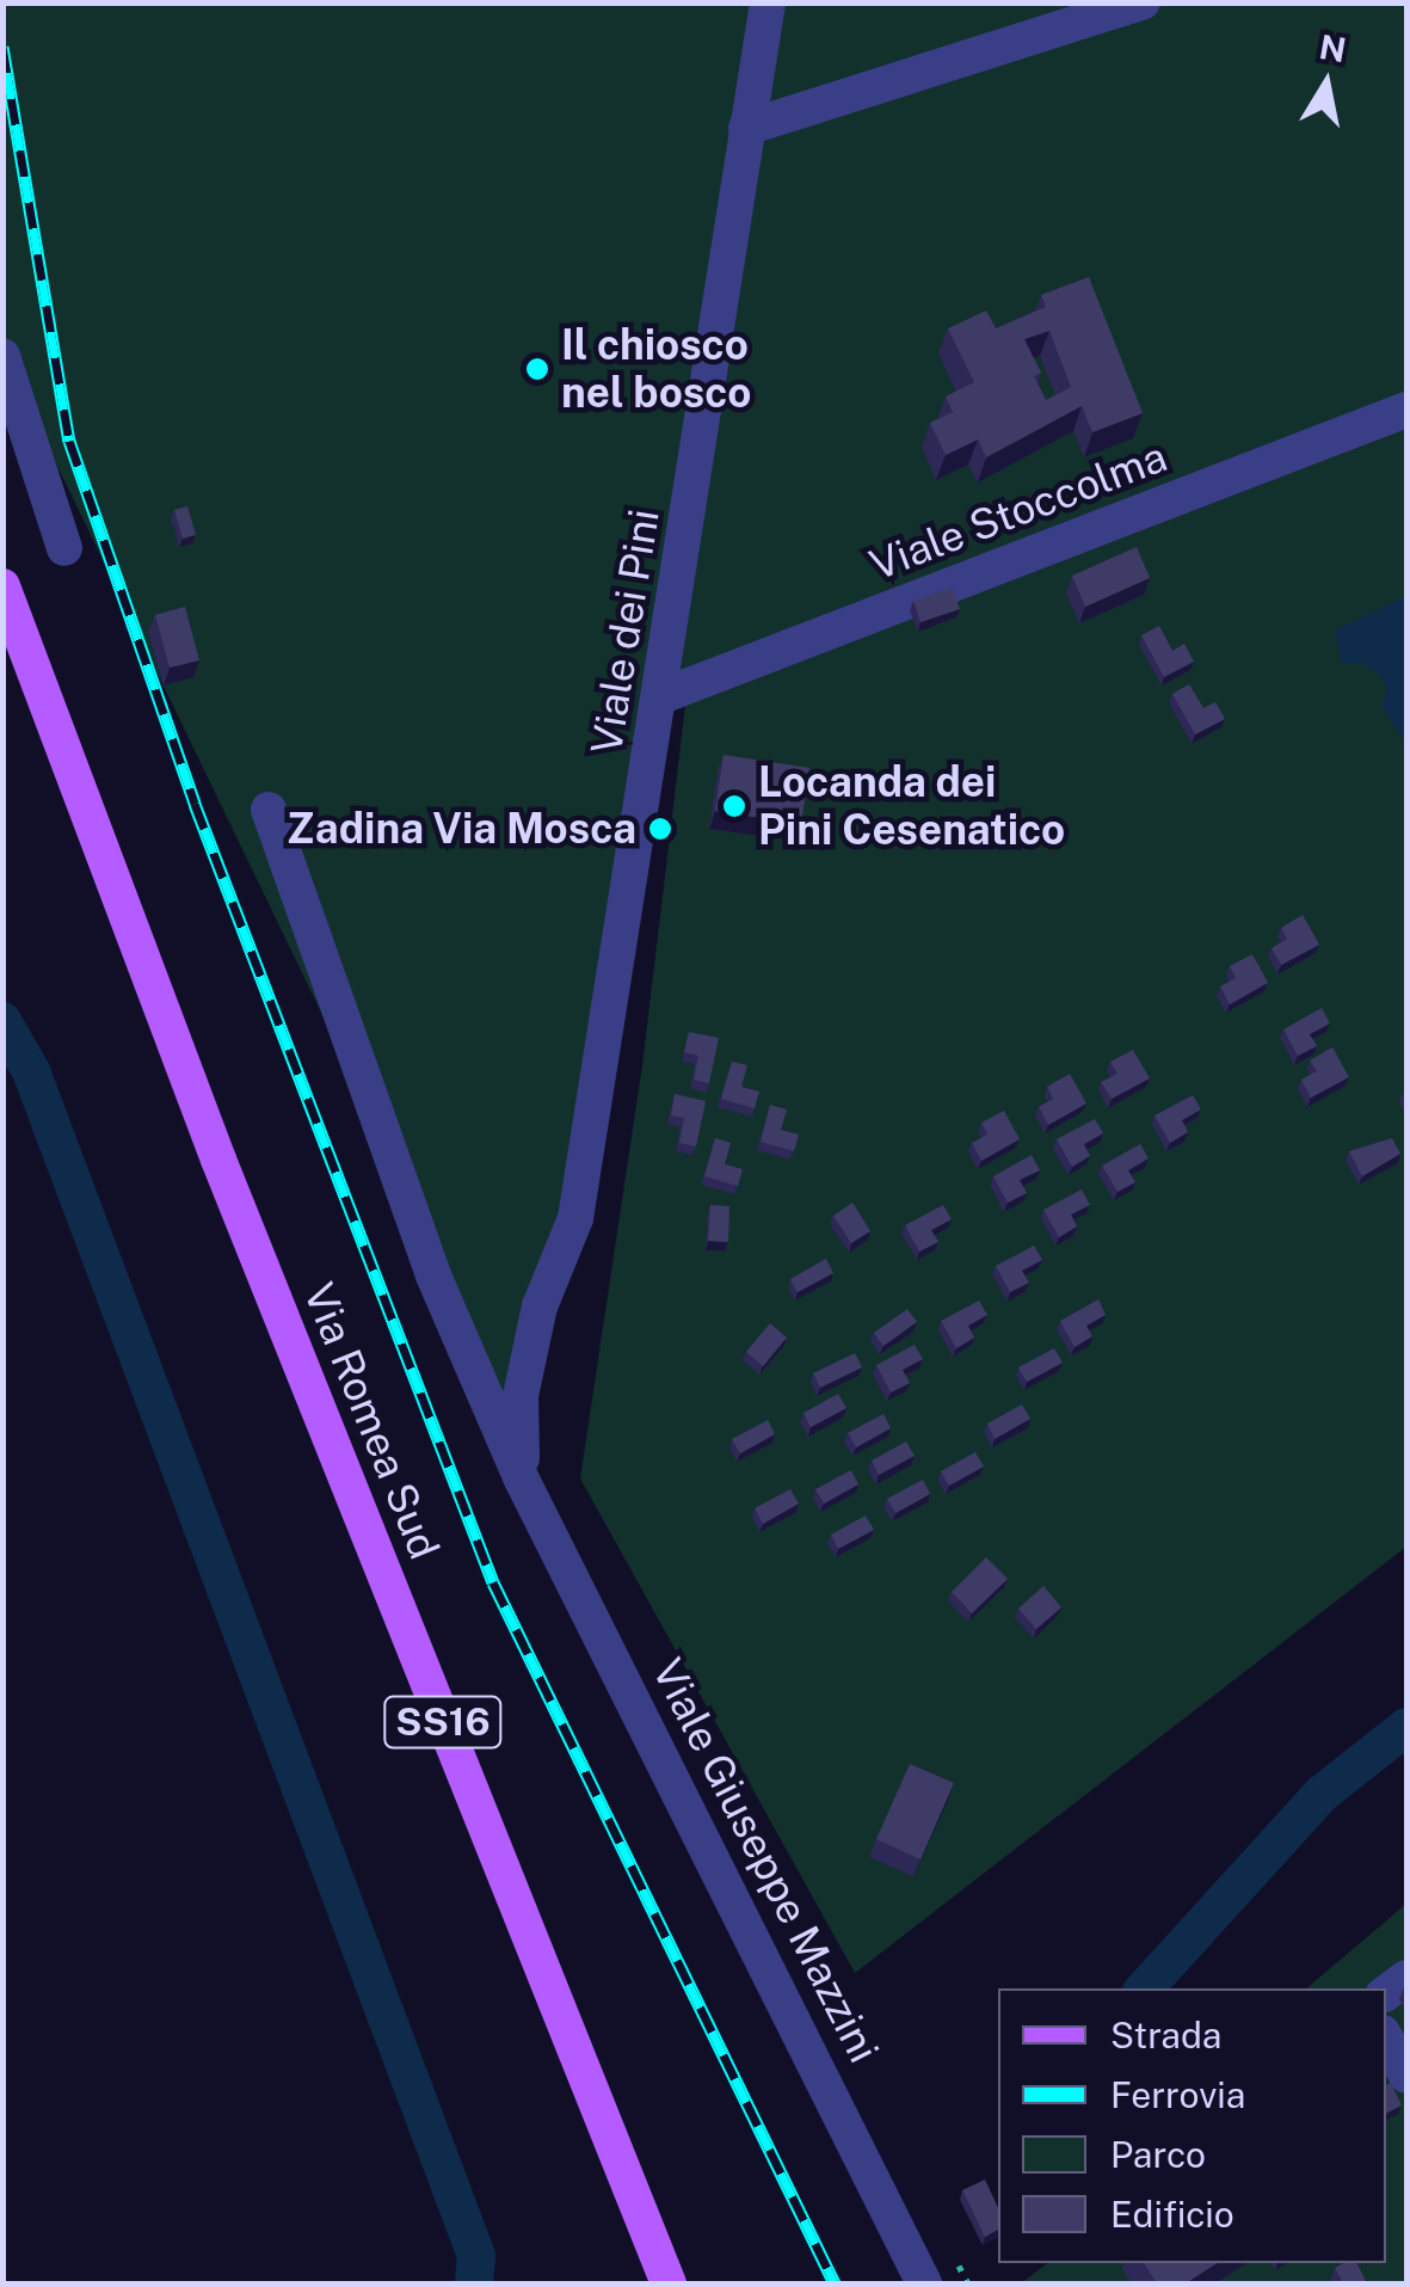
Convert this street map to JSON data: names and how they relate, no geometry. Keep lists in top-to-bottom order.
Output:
{
  "streets": {
    "main road": ["Via Romea Sud", "SS16"],
    "street": ["Viale Stoccolma", "Viale dei Pini", "Viale Giuseppe Mazzini"]
  },
  "crossings": [
    ["Viale Stoccolma", "Viale dei Pini"],
    ["Viale dei Pini", "Viale Giuseppe Mazzini"]
  ],
  "places": ["Il chiosco nel bosco", "Locanda dei Pini Cesenatico", "Zadina Via Mosca"],
  "legend": [
    "Strada",
    "Ferrovia",
    "Parco",
    "Edificio"
  ],
  "north": "top"
}
